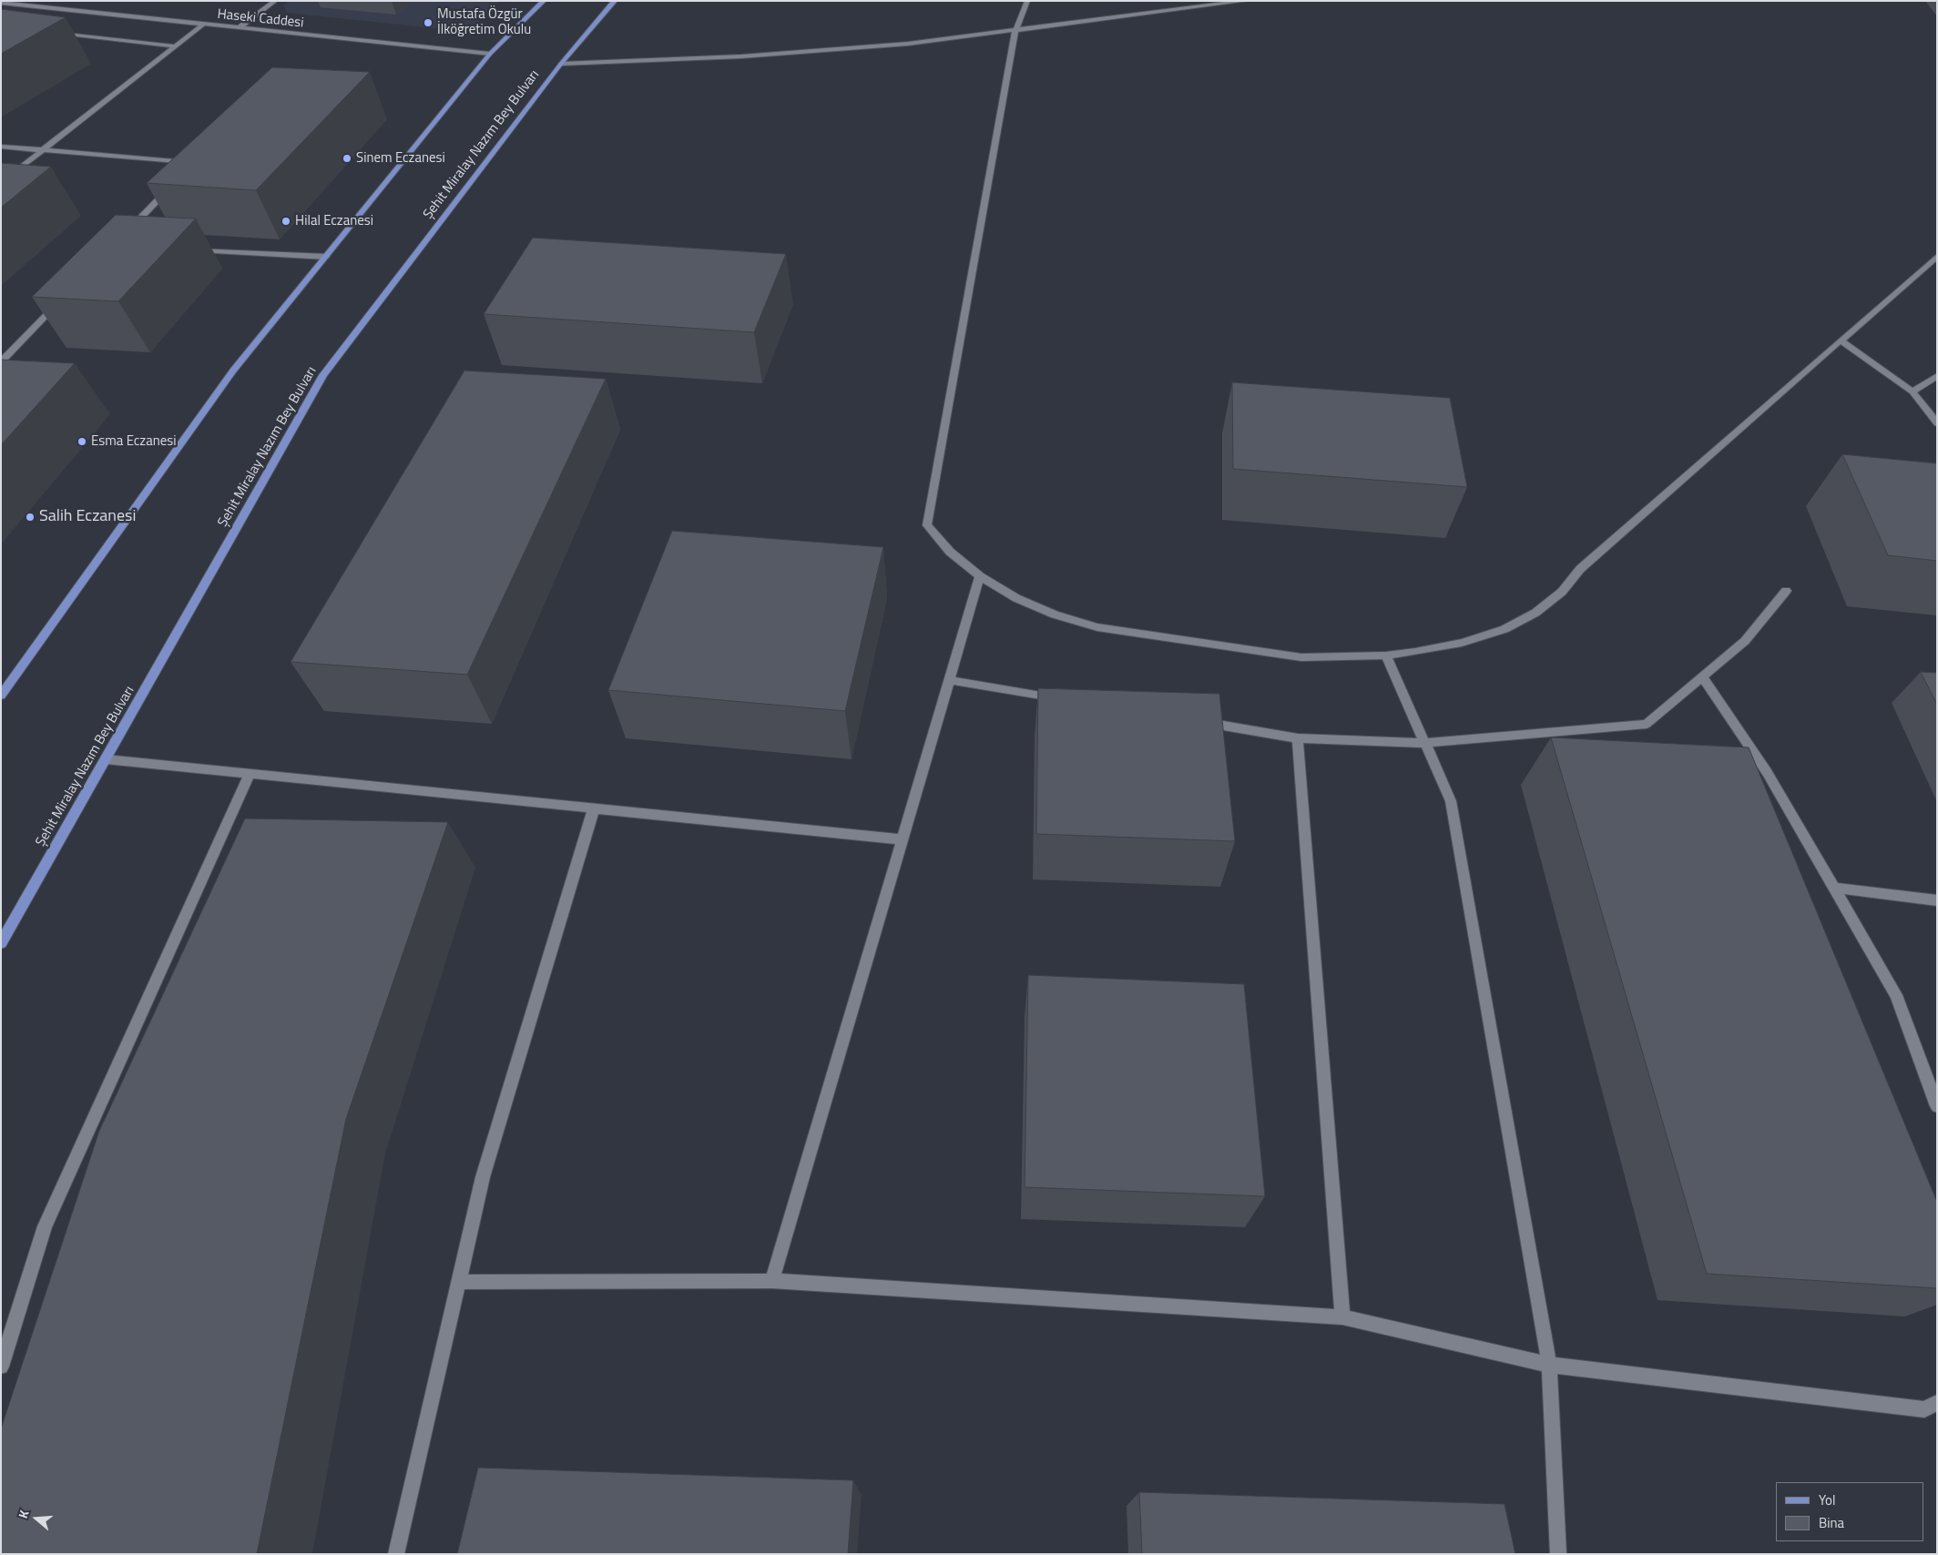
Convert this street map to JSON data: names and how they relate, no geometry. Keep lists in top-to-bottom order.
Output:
{
  "streets": {
    "main road": ["Şehit Miralay Nazım Bey Bulvarı"],
    "street": ["Haseki Caddesi"]
  },
  "places": [
    "Mustafa Özgür İlköğretim Okulu",
    "Sinem Eczanesi",
    "Hilal Eczanesi",
    "Esma Eczanesi",
    "Salih Eczanesi"
  ],
  "legend": ["Yol", "Bina"],
  "north": "left"
}
